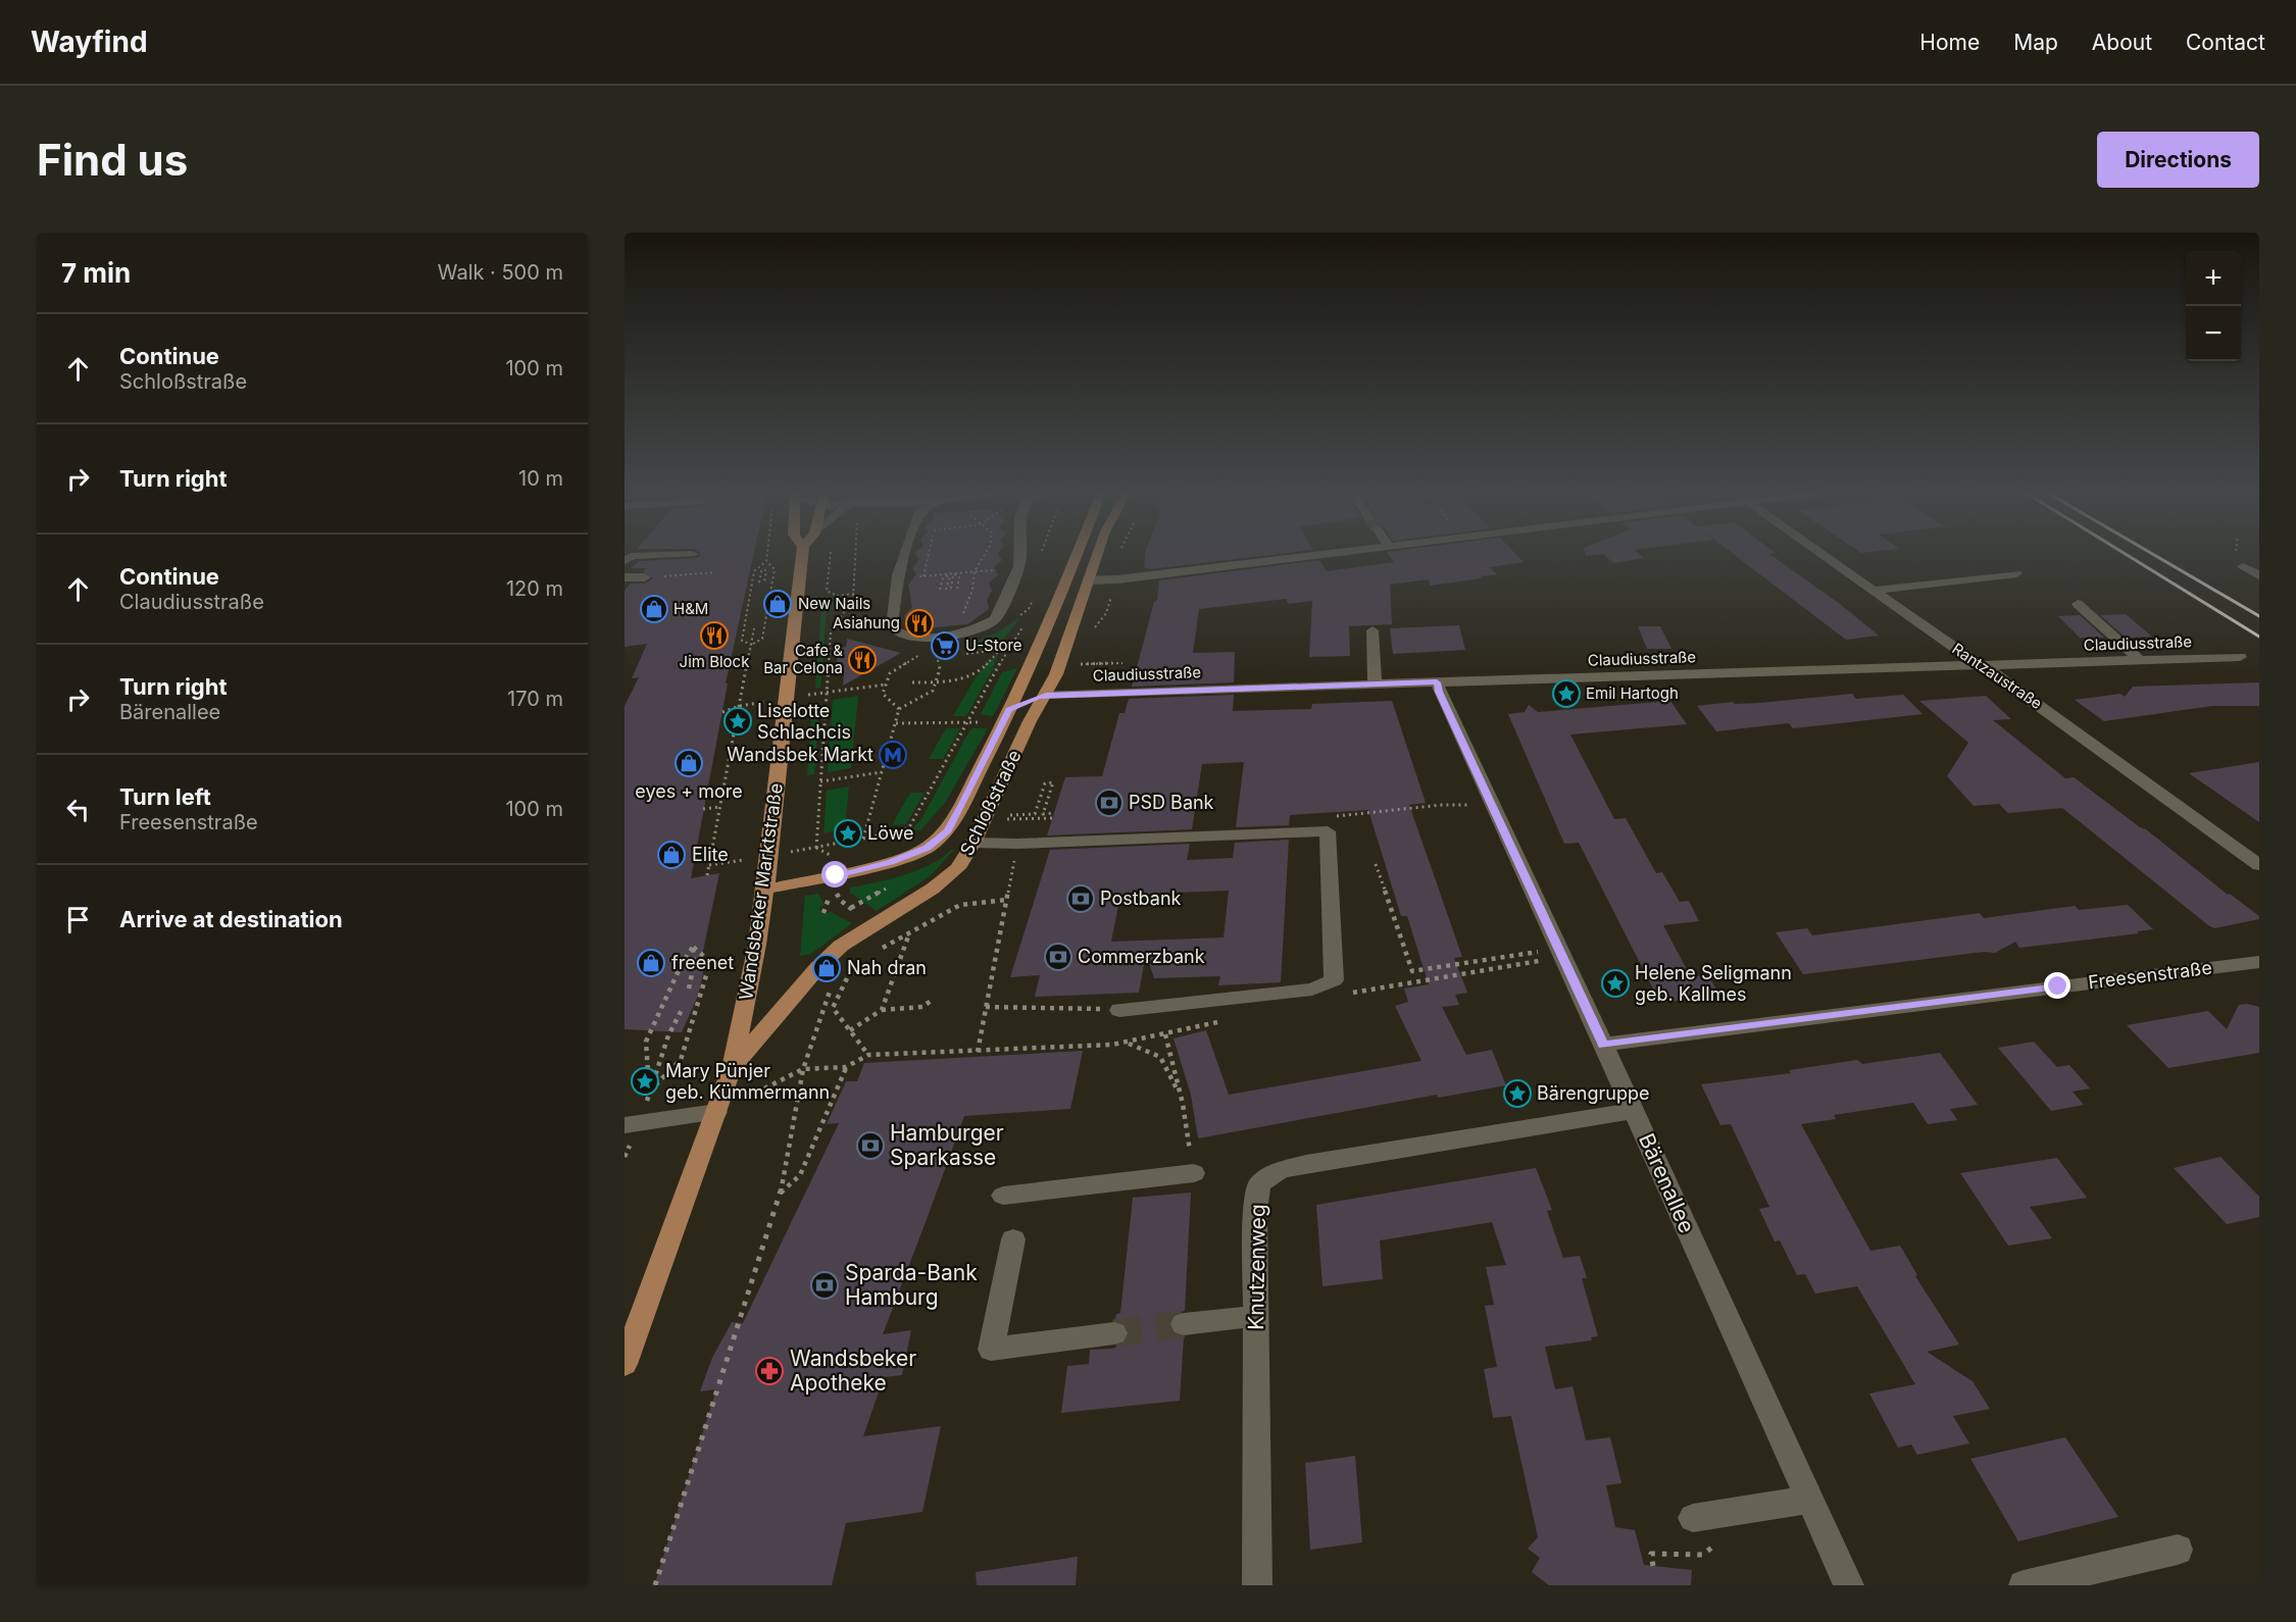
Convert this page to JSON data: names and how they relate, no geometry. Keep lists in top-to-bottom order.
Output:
{
  "streets": {
    "main road": ["Schloßstraße", "Wandsbeker Marktstraße"],
    "street": [
      "Claudiusstraße",
      "Rantzaustraße",
      "Freesenstraße",
      "Bärenallee",
      "Knutzenweg"
    ]
  },
  "crossings": [
    ["Claudiusstraße", "Rantzaustraße"],
    ["Claudiusstraße", "Schloßstraße"],
    ["Claudiusstraße", "Bärenallee"],
    ["Schloßstraße", "Wandsbeker Marktstraße"],
    ["Freesenstraße", "Bärenallee"],
    ["Bärenallee", "Knutzenweg"]
  ],
  "places": {
    "shop": [
      "New Nails",
      "H&M",
      "eyes + more",
      "Elite",
      "freenet",
      "Nah dran"
    ],
    "restaurant": ["Asiahung", "Jim Block", "Cafe & Bar Celona"],
    "supermarket": ["U-Store"],
    "place": [
      "Emil Hartogh",
      "Liselotte Schlachcis",
      "Löwe",
      "Helene Seligmann geb. Kallmes",
      "Mary Pünjer geb. Kümmermann",
      "Bärengruppe"
    ],
    "metro station": ["Wandsbek Markt"],
    "bank": [
      "PSD Bank",
      "Postbank",
      "Commerzbank",
      "Hamburger Sparkasse",
      "Sparda-Bank Hamburg"
    ],
    "pharmacy": ["Wandsbeker Apotheke"]
  },
  "page": {
    "header": "Wayfind",
    "nav": [
      "Home",
      "Map",
      "About",
      "Contact"
    ],
    "buttons": "Directions",
    "title": "Find us",
    "heading": ["7 min", "Walk · 500 m"],
    "map_buttons": ["+", "−"],
    "list": [
      ["Continue", "Schloßstraße", "100 m"],
      ["Turn right", "10 m"],
      ["Continue", "Claudiusstraße", "120 m"],
      ["Turn right", "Bärenallee", "170 m"],
      ["Turn left", "Freesenstraße", "100 m"],
      "Arrive at destination"
    ]
  }
}
